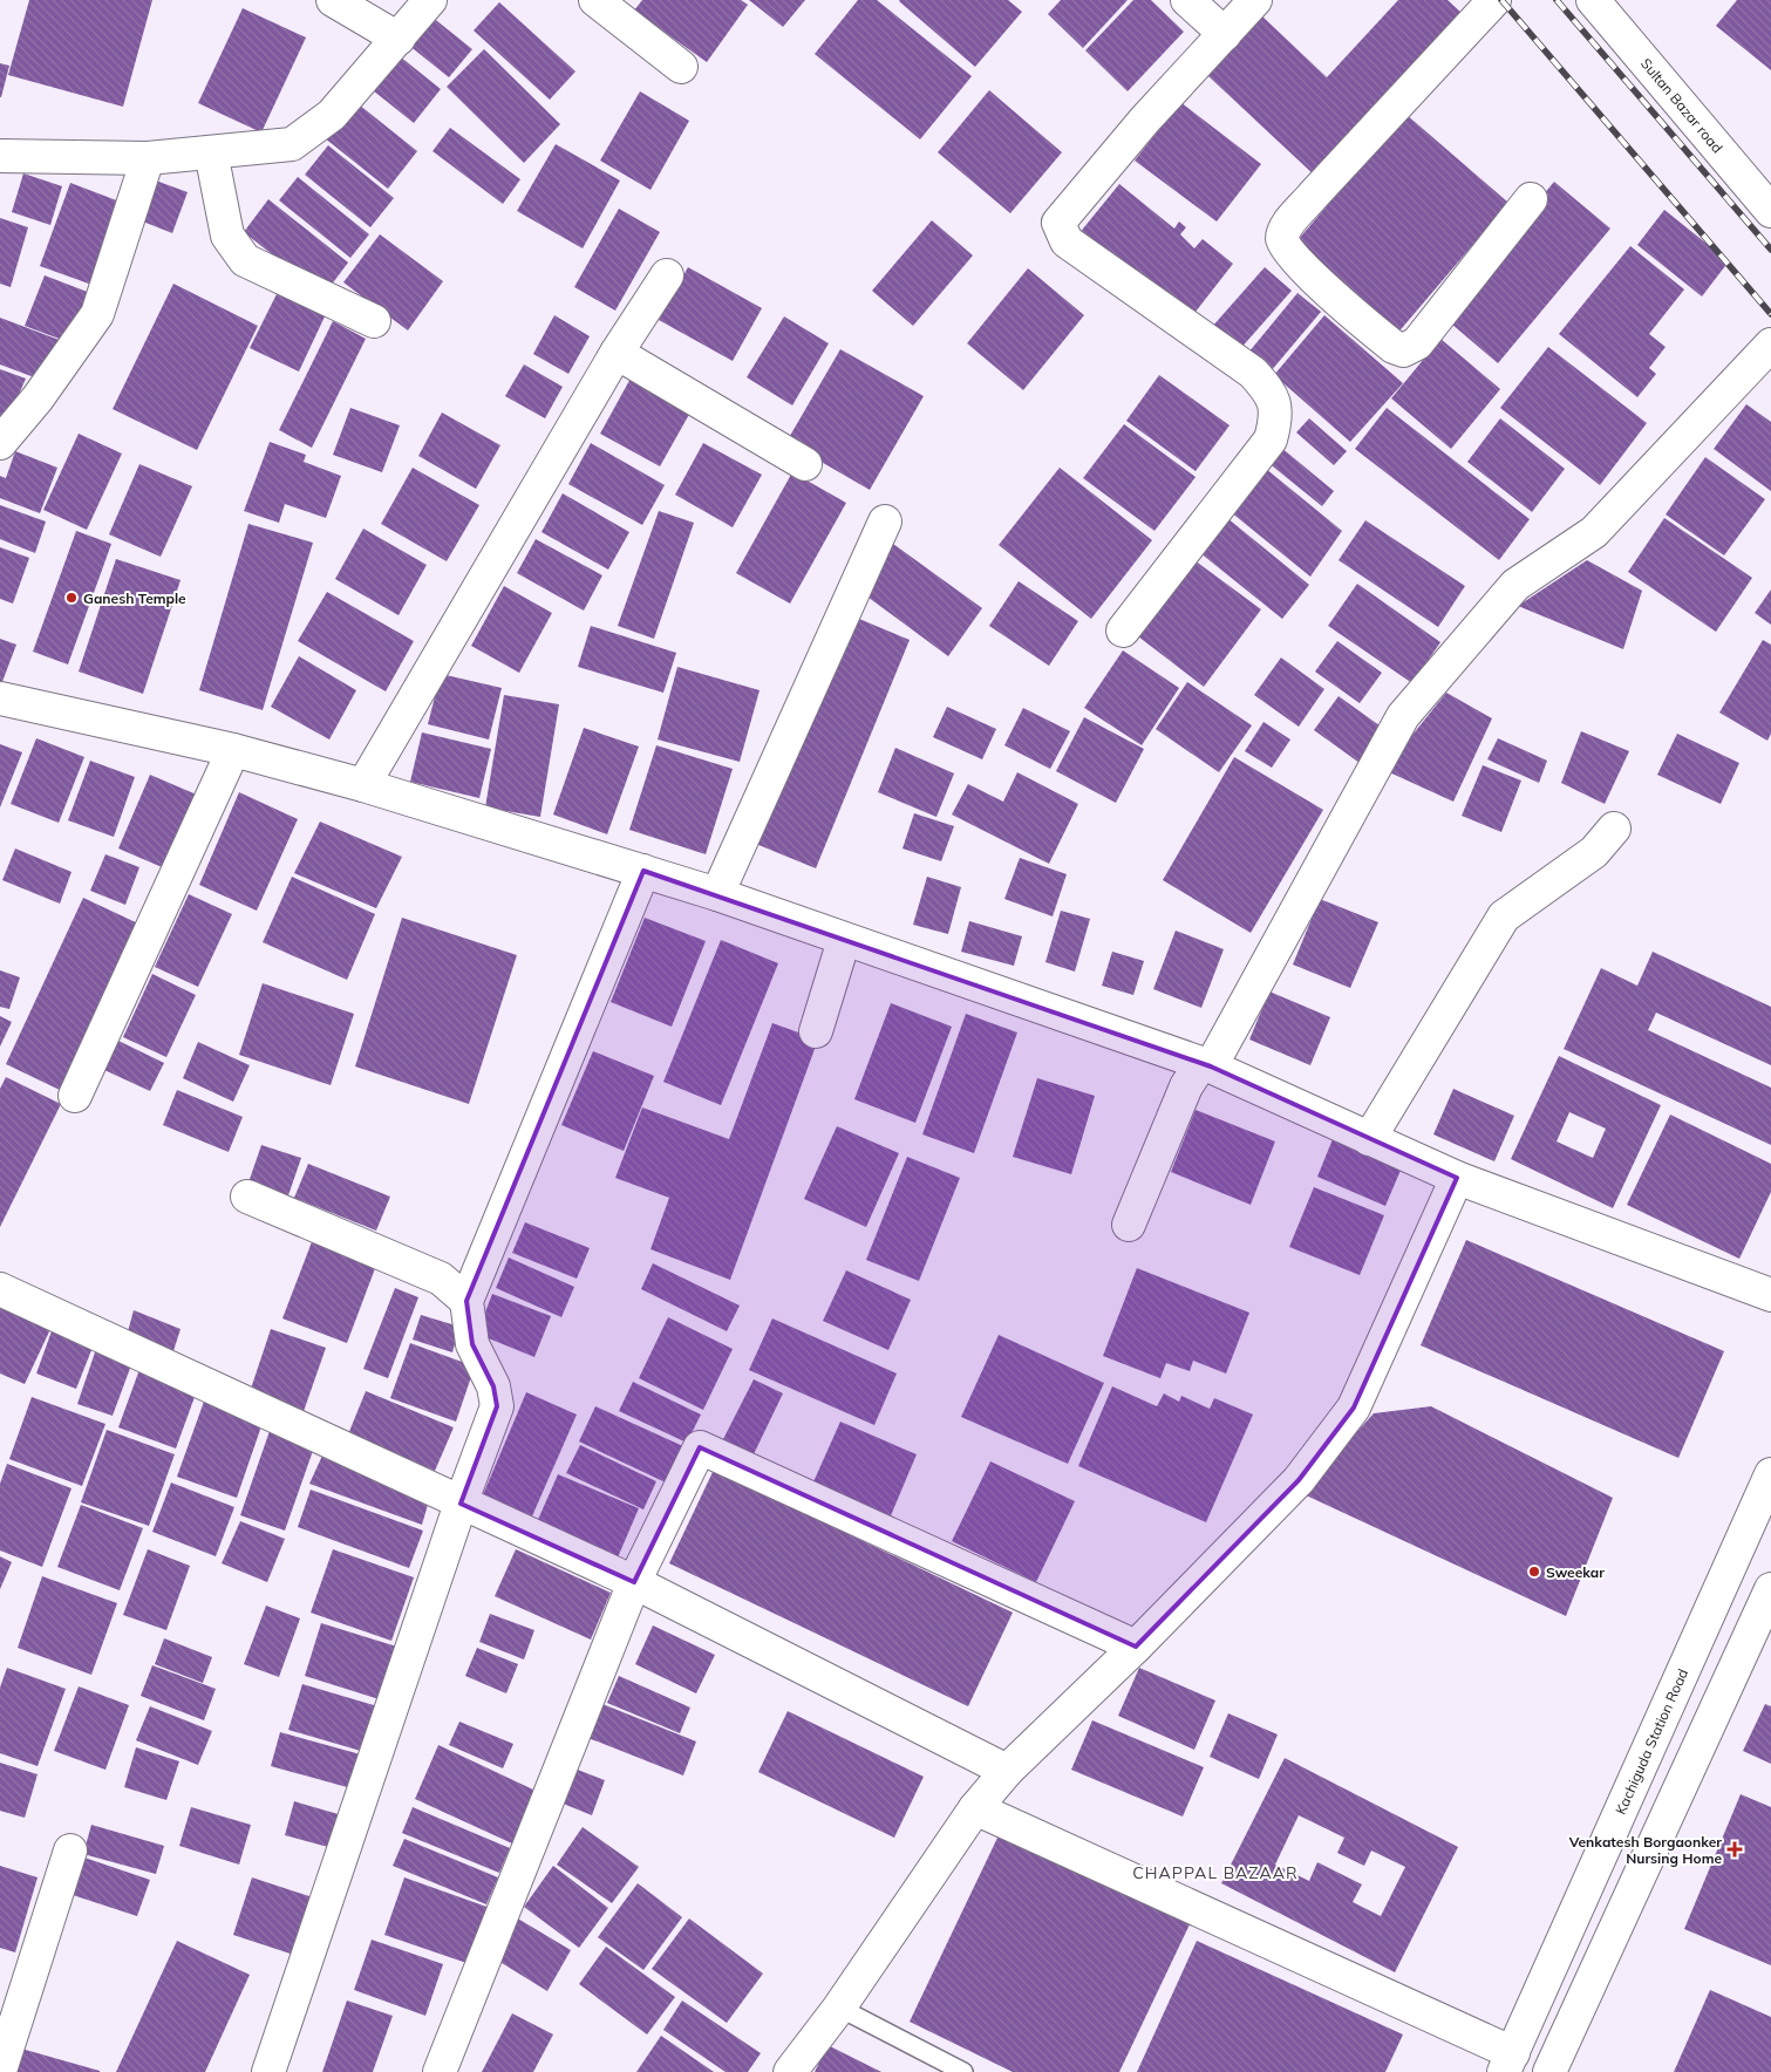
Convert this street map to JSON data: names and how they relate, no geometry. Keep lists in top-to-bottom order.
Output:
{
  "streets": {
    "street": ["Sultan Bazar road", "Kachiguda Station Road"]
  },
  "districts": ["CHAPPAL BAZAAR"],
  "places": {
    "other": ["Ganesh Temple", "Sweekar"],
    "health": ["Venkatesh Borgaonker Nursing Home"]
  }
}
